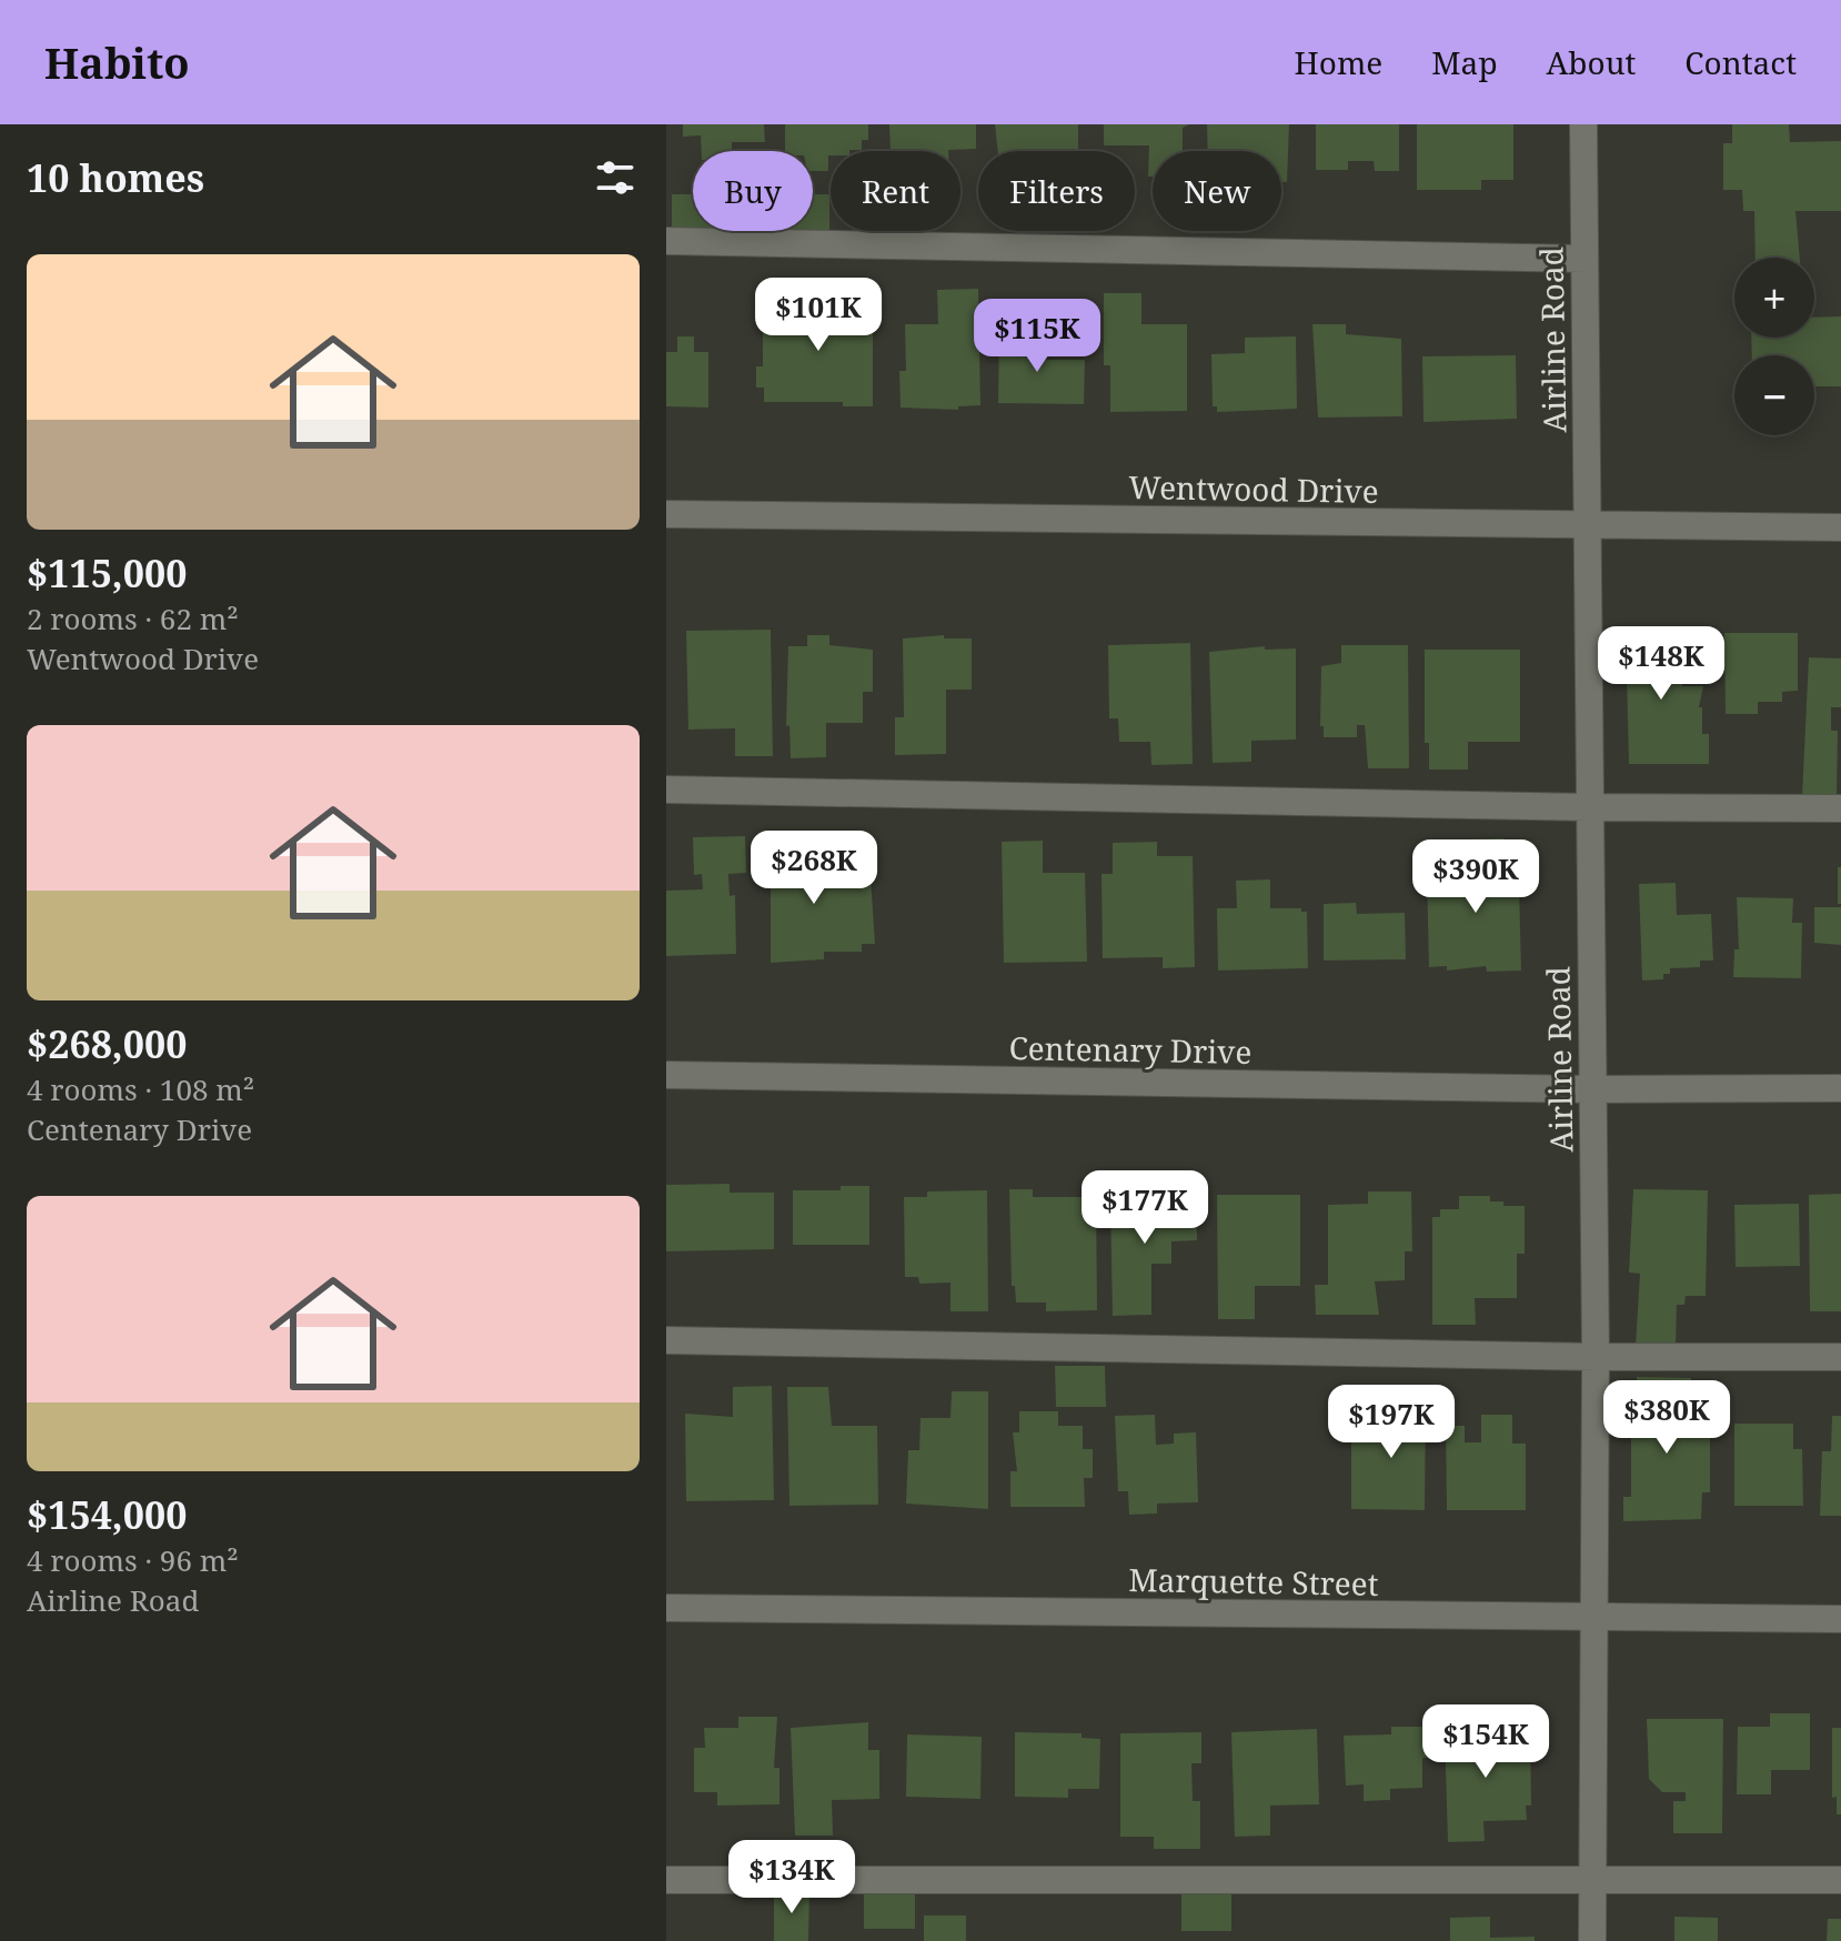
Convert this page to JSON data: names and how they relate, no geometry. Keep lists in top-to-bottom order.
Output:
{
  "streets": {
    "street": [
      "Airline Road",
      "Wentwood Drive",
      "Centenary Drive",
      "Marquette Street"
    ]
  },
  "crossings": [
    ["Airline Road", "Wentwood Drive"],
    ["Airline Road", "Centenary Drive"],
    ["Airline Road", "Marquette Street"]
  ],
  "page": {
    "header": "Habito",
    "nav": [
      "Home",
      "Map",
      "About",
      "Contact"
    ],
    "heading": "10 homes",
    "chip": [
      "Buy",
      "Rent",
      "Filters",
      "New"
    ],
    "list": [
      {
        "name": "$115,000",
        "note": "2 rooms · 62 m² · Wentwood Drive"
      },
      {
        "name": "$268,000",
        "note": "4 rooms · 108 m² · Centenary Drive"
      },
      {
        "name": "$154,000",
        "note": "4 rooms · 96 m² · Airline Road"
      }
    ],
    "map_buttons": ["+", "−"],
    "price": [
      "$101K",
      "$115K",
      "$148K",
      "$268K",
      "$390K",
      "$177K",
      "$380K",
      "$197K",
      "$154K",
      "$134K"
    ]
  }
}
